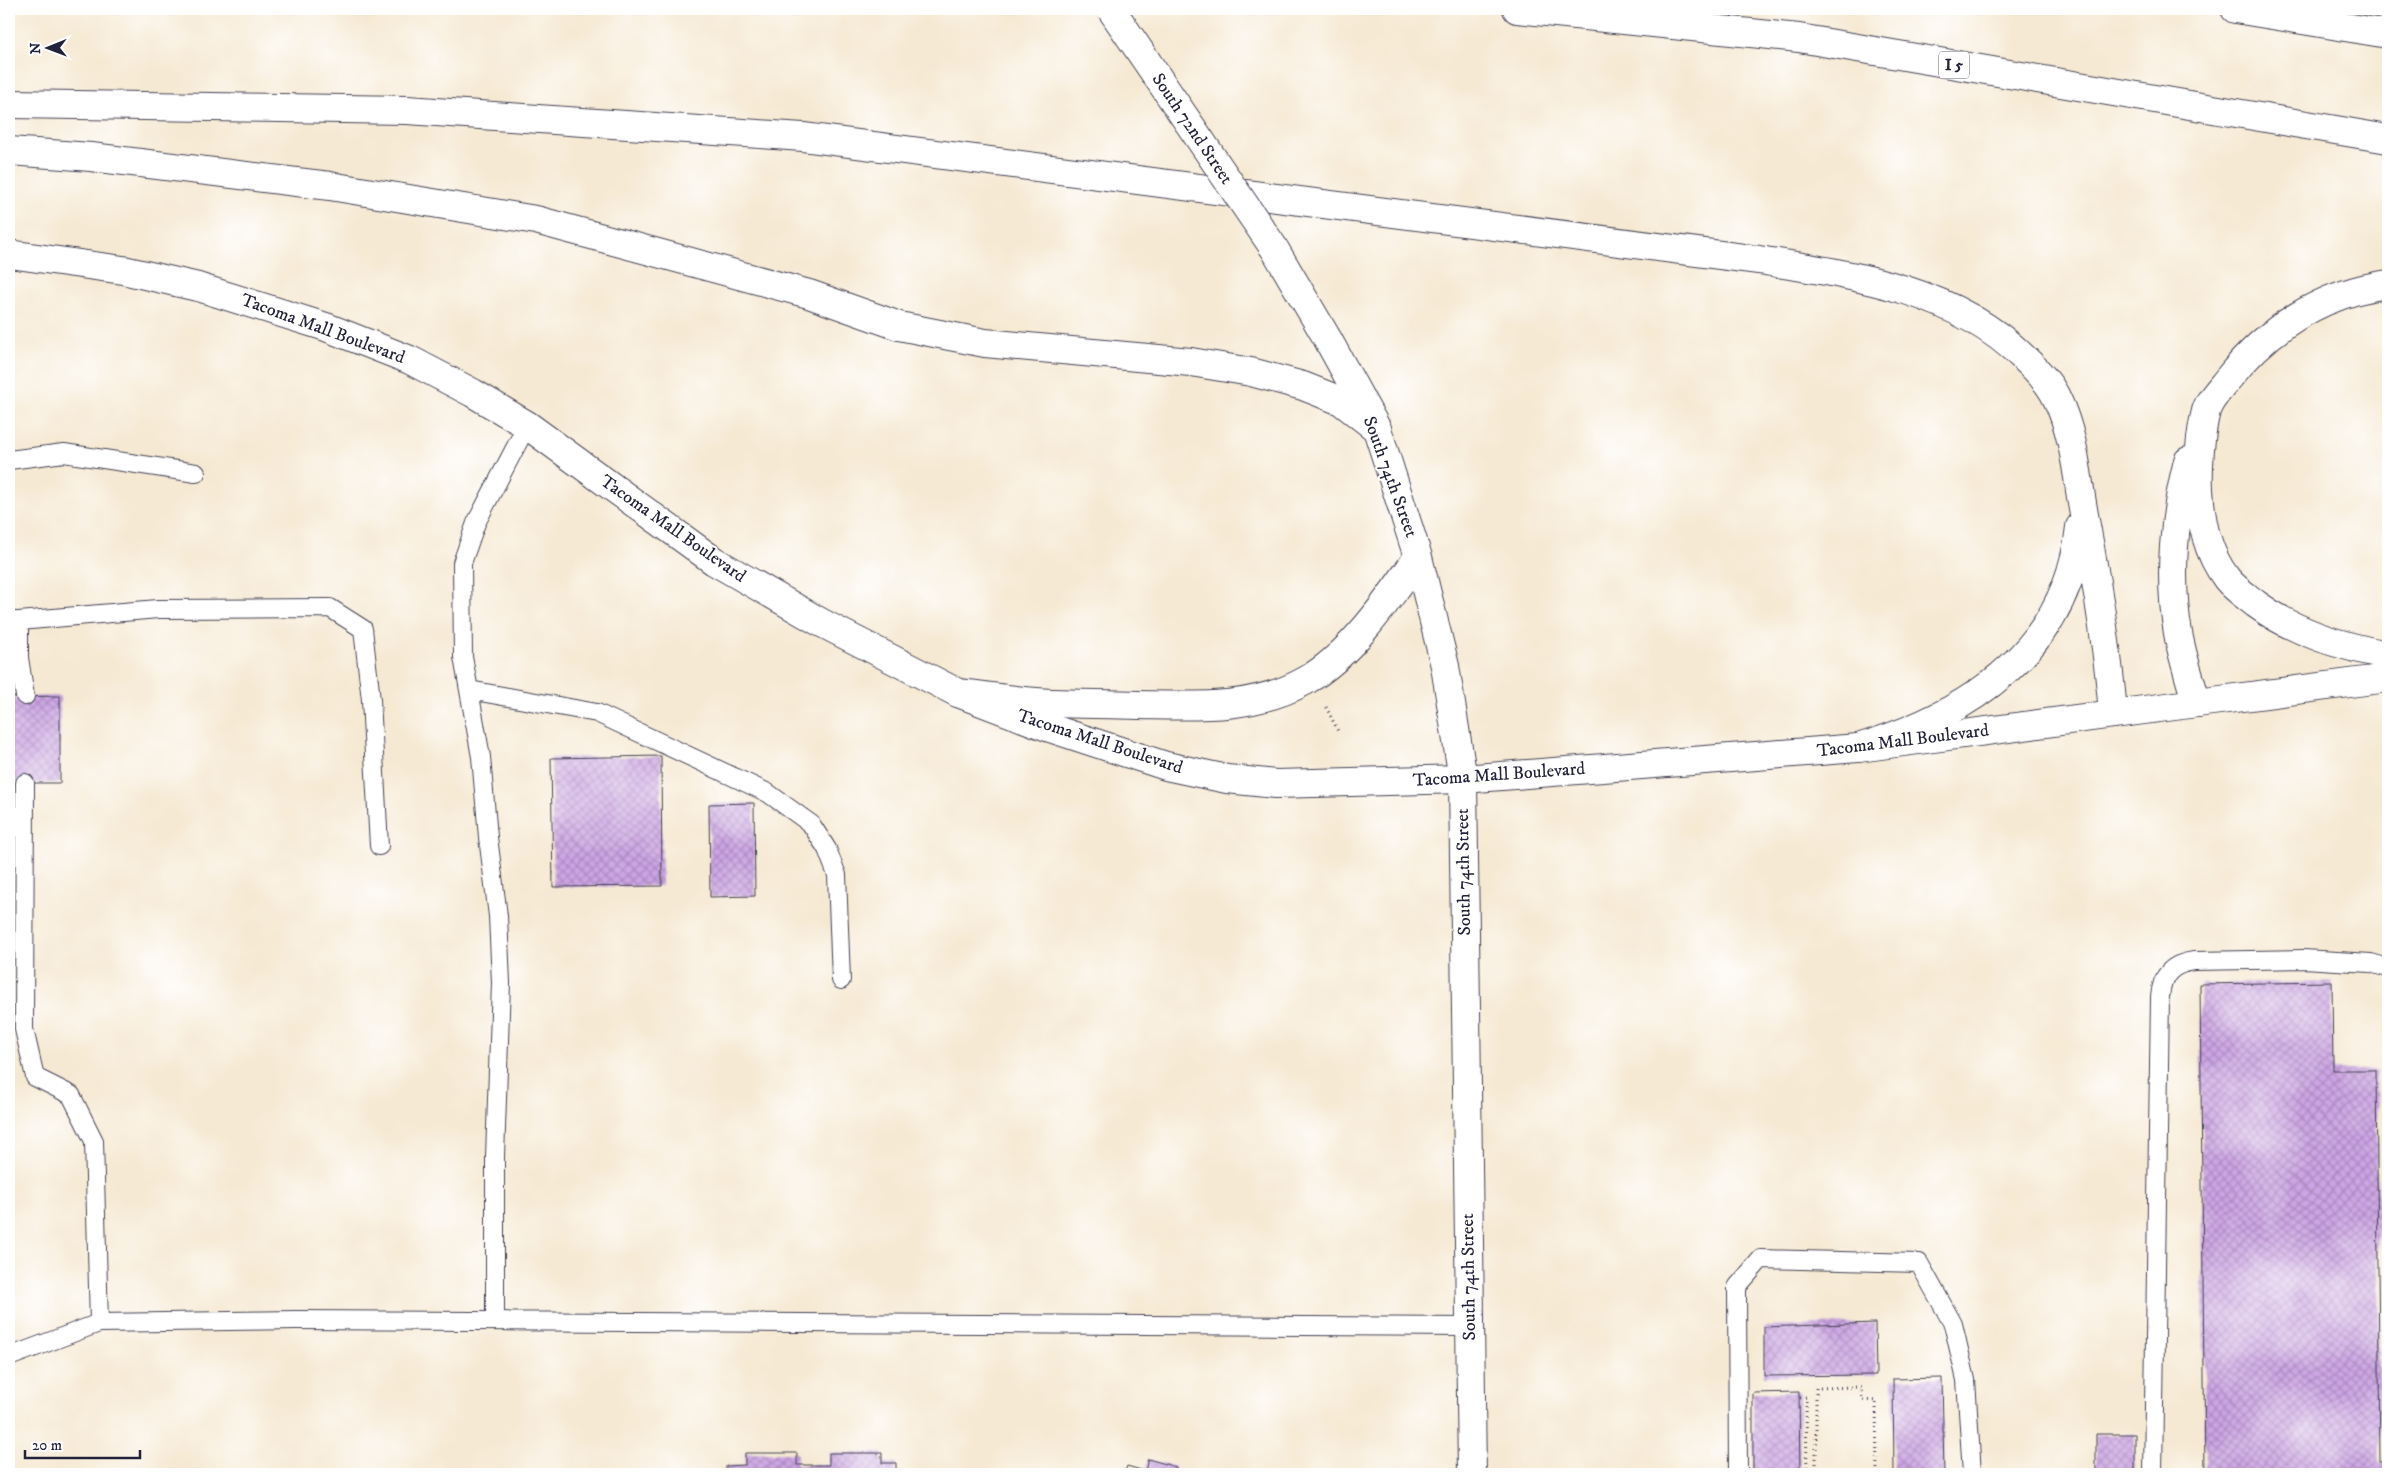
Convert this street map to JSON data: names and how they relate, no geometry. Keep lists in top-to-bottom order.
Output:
{
  "streets": {
    "main road": [
      "I 5",
      "South 72nd Street",
      "Tacoma Mall Boulevard",
      "South 74th Street"
    ]
  },
  "crossings": [
    ["South 72nd Street", "South 74th Street"],
    ["Tacoma Mall Boulevard", "South 74th Street"]
  ],
  "scale_bar": "20 m",
  "north": "left"
}
